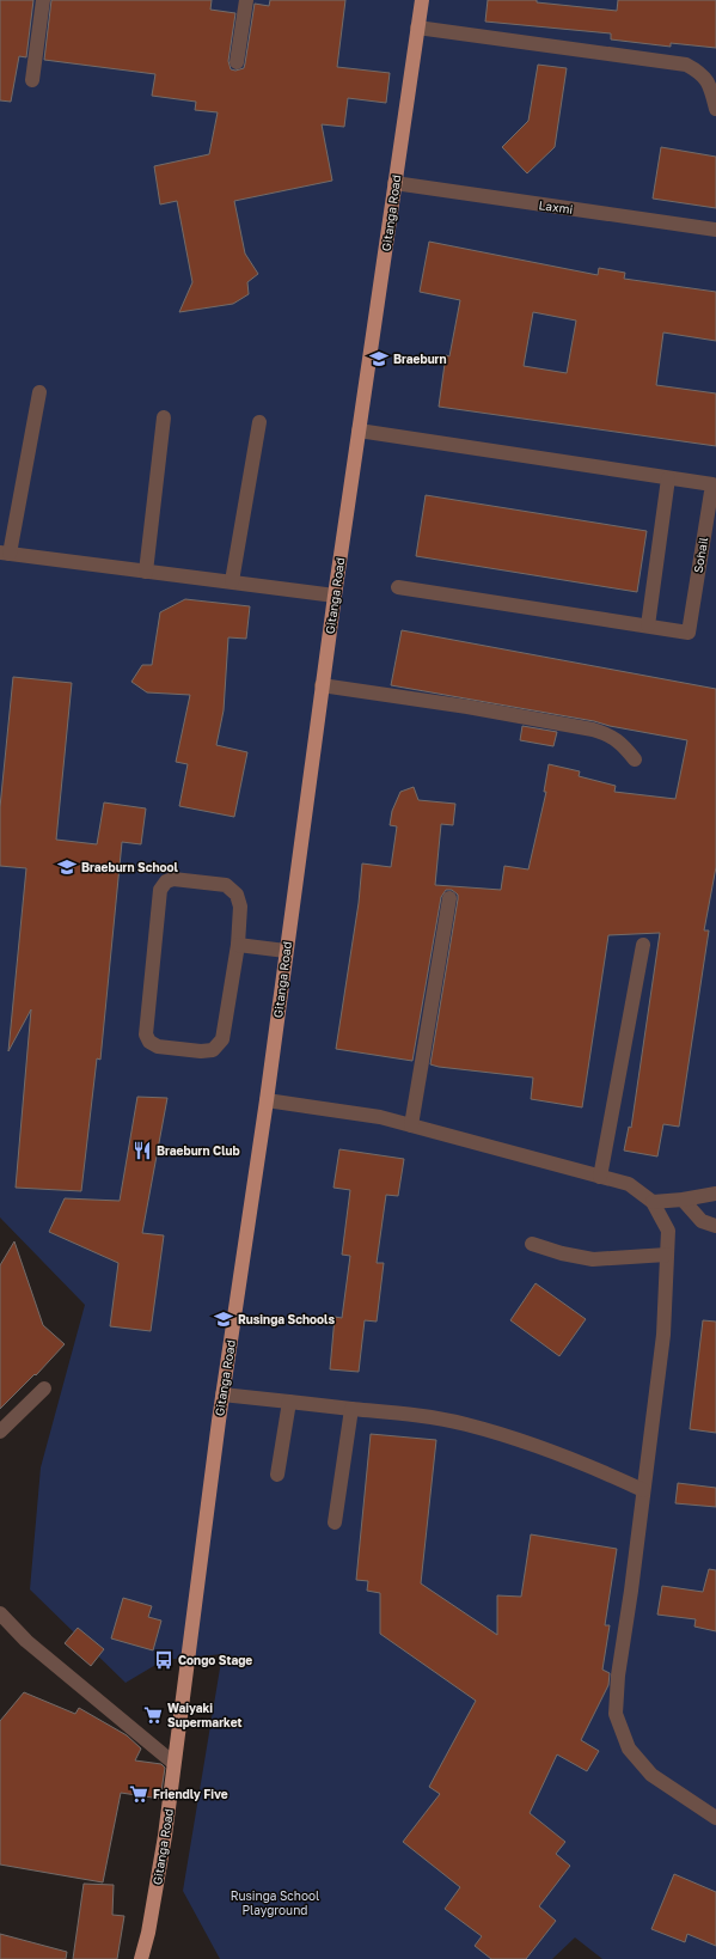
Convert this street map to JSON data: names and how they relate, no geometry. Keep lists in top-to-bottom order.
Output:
{
  "streets": {
    "main road": ["Gitanga Road"],
    "street": ["Laxmi", "Sohail"]
  },
  "crossings": [
    ["Laxmi", "Gitanga Road"],
    ["Gitanga Road", "Sohail"]
  ],
  "parks": ["Rusinga School Playground"],
  "places": {
    "school or university": ["Braeburn", "Braeburn School", "Rusinga Schools"],
    "restaurant": ["Braeburn Club"],
    "bus stop": ["Congo Stage"],
    "supermarket": ["Waiyaki Supermarket", "Friendly Five"]
  }
}
